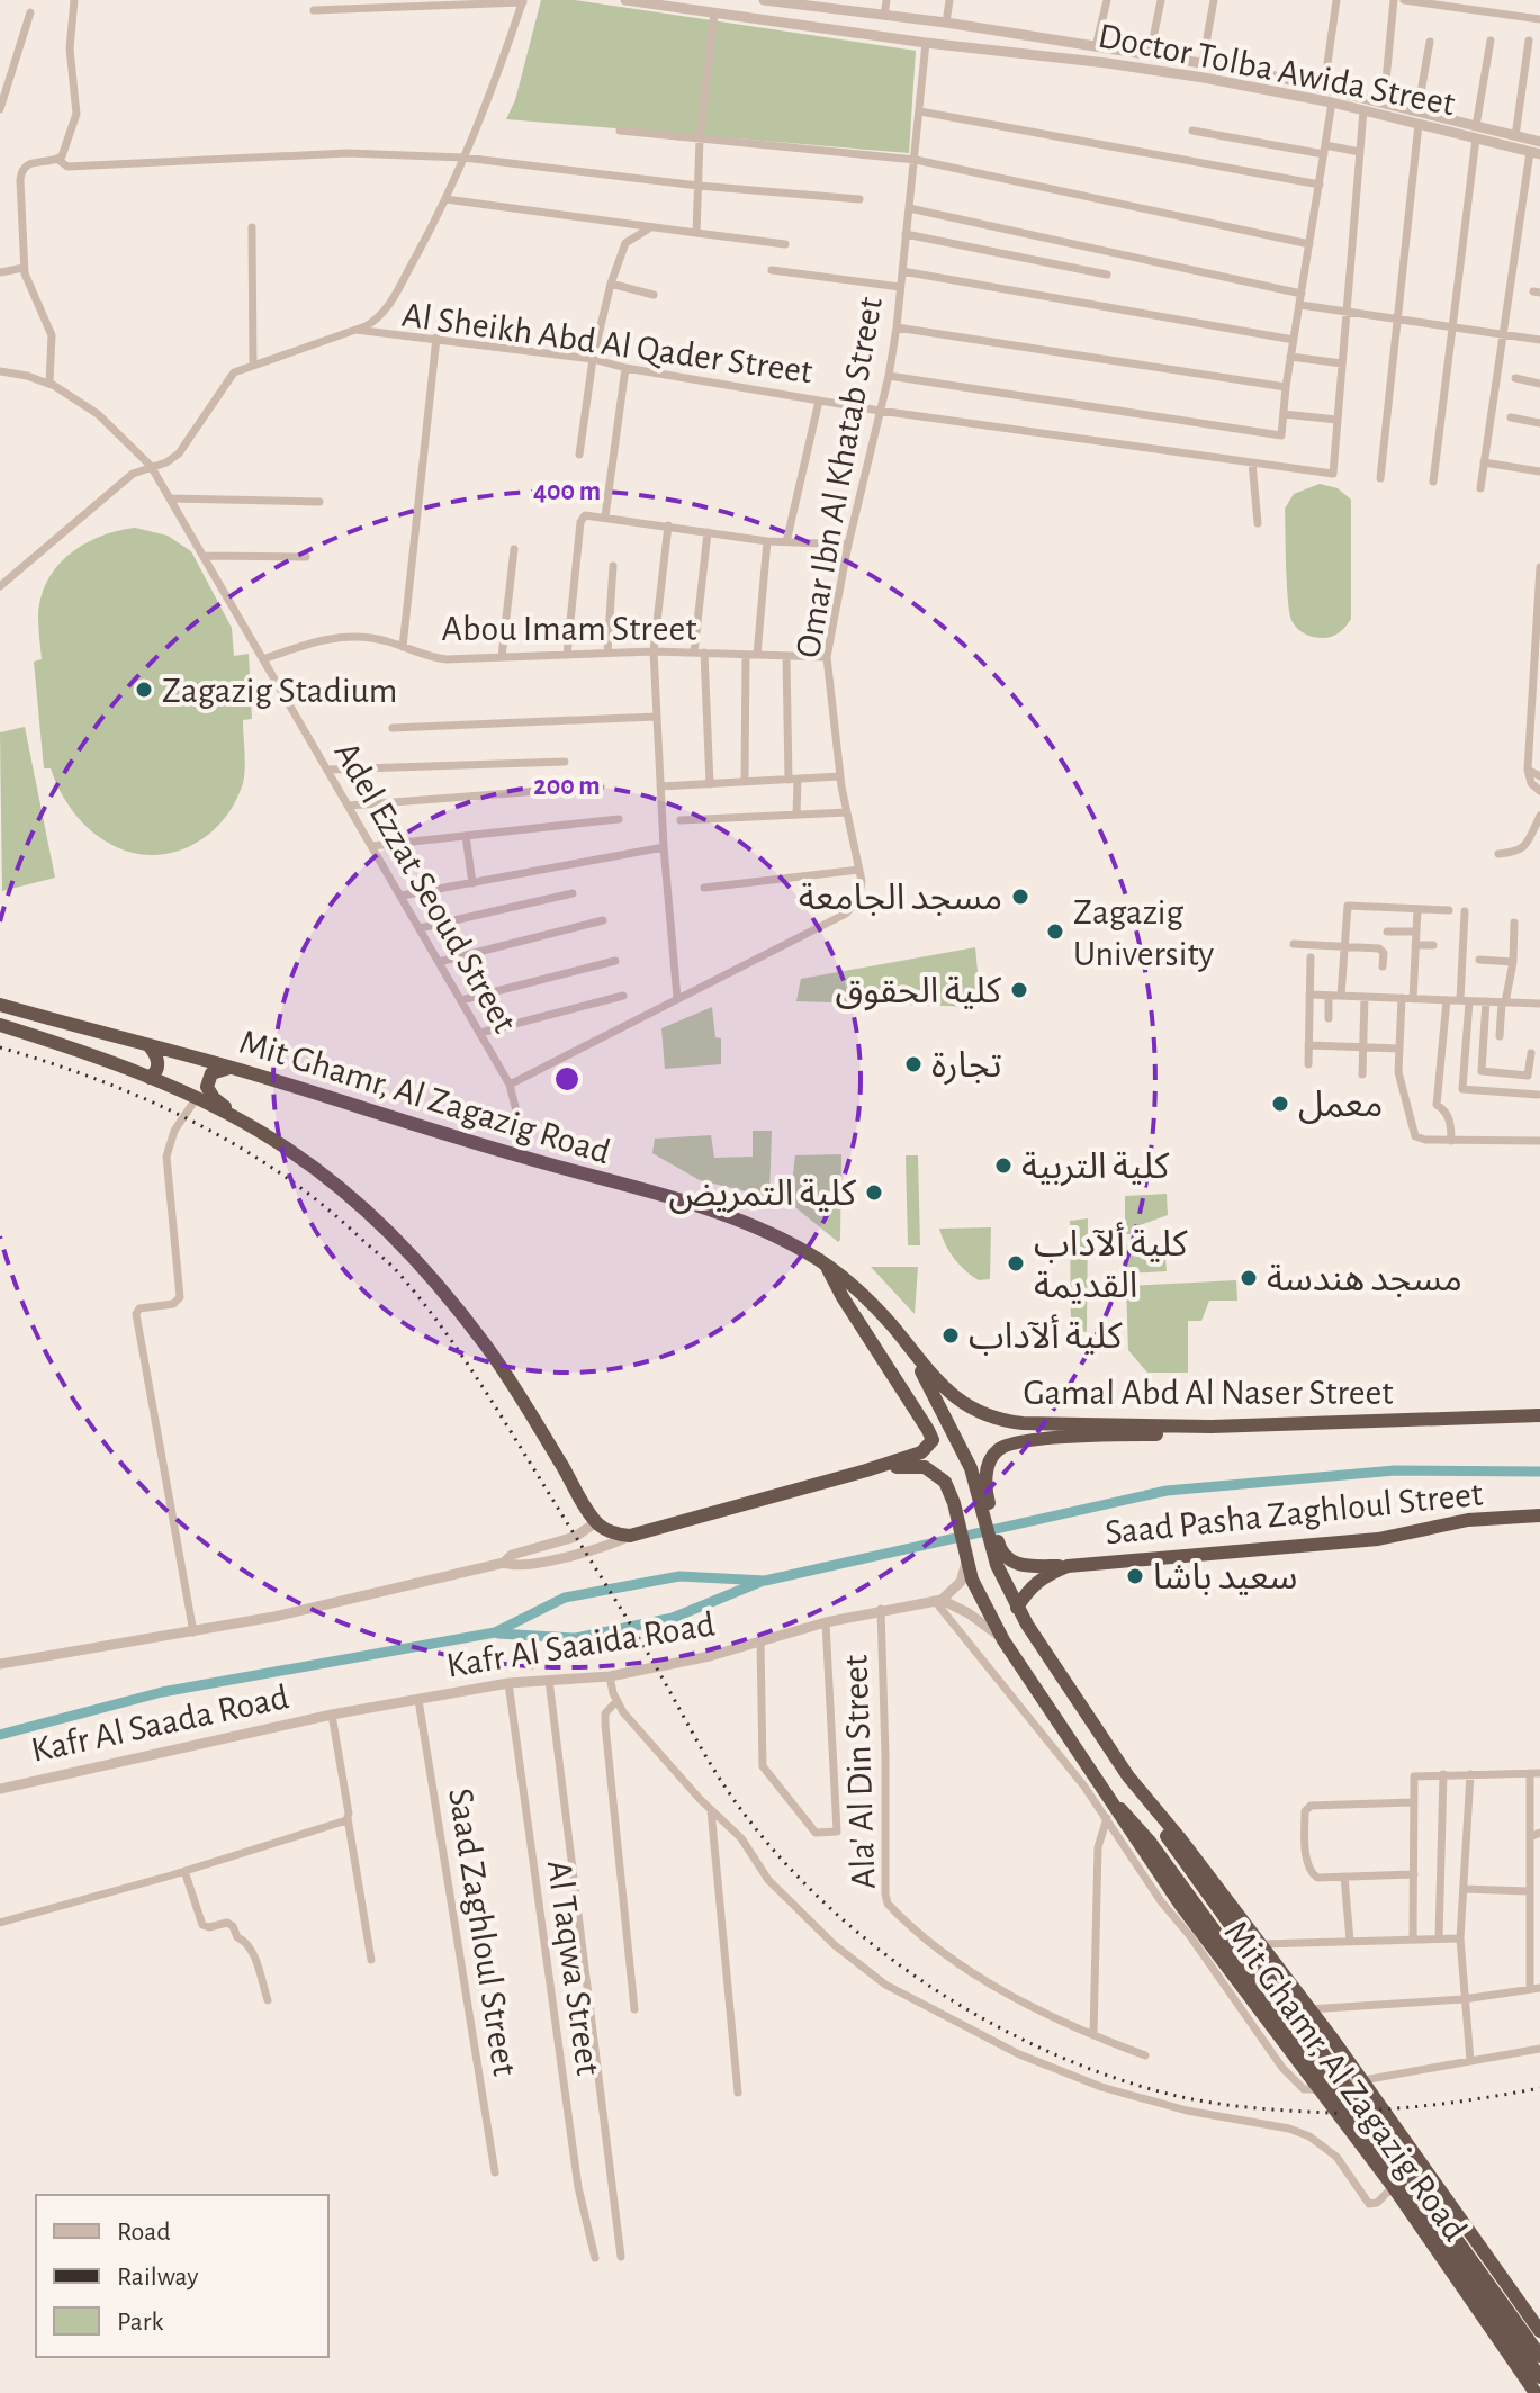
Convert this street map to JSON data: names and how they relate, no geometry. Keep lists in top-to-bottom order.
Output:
{
  "streets": {
    "highway": ["Mit Ghamr, Al Zagazig Road", "Gamal Abd Al Naser Street", "Saad Pasha Zaghloul Street"],
    "street": [
      "Doctor Tolba Awida Street",
      "Al Sheikh Abd Al Qader Street",
      "Omar Ibn Al Khatab Street",
      "Abou Imam Street",
      "Adel Ezzat Seoud Street",
      "Kafr Al Saaida Road",
      "Kafr Al Saada Road",
      "Ala' Al Din Street",
      "Saad Zaghloul Street",
      "Al Taqwa Street"
    ]
  },
  "crossings": [
    ["Doctor Tolba Awida Street", "Omar Ibn Al Khatab Street"],
    ["Al Sheikh Abd Al Qader Street", "Omar Ibn Al Khatab Street"],
    ["Omar Ibn Al Khatab Street", "Abou Imam Street"],
    ["Omar Ibn Al Khatab Street", "Adel Ezzat Seoud Street"],
    ["Abou Imam Street", "Adel Ezzat Seoud Street"],
    ["Adel Ezzat Seoud Street", "Mit Ghamr, Al Zagazig Road"],
    ["Mit Ghamr, Al Zagazig Road", "Gamal Abd Al Naser Street"],
    ["Mit Ghamr, Al Zagazig Road", "Saad Pasha Zaghloul Street"],
    ["Kafr Al Saaida Road", "Kafr Al Saada Road"],
    ["Kafr Al Saaida Road", "Ala' Al Din Street"],
    ["Kafr Al Saaida Road", "Saad Zaghloul Street"],
    ["Kafr Al Saaida Road", "Al Taqwa Street"]
  ],
  "places": [
    "Zagazig Stadium",
    "مسجد الجامعة",
    "Zagazig University",
    "كلية الحقوق",
    "تجارة",
    "معمل",
    "كلية التربية",
    "كلية التمريض",
    "كلية ألآداب القديمة",
    "مسجد هندسة",
    "كلية ألآداب",
    "سعيد باشا"
  ],
  "legend": ["Road", "Railway", "Park"],
  "rings": ["400 m", "200 m"]
}
